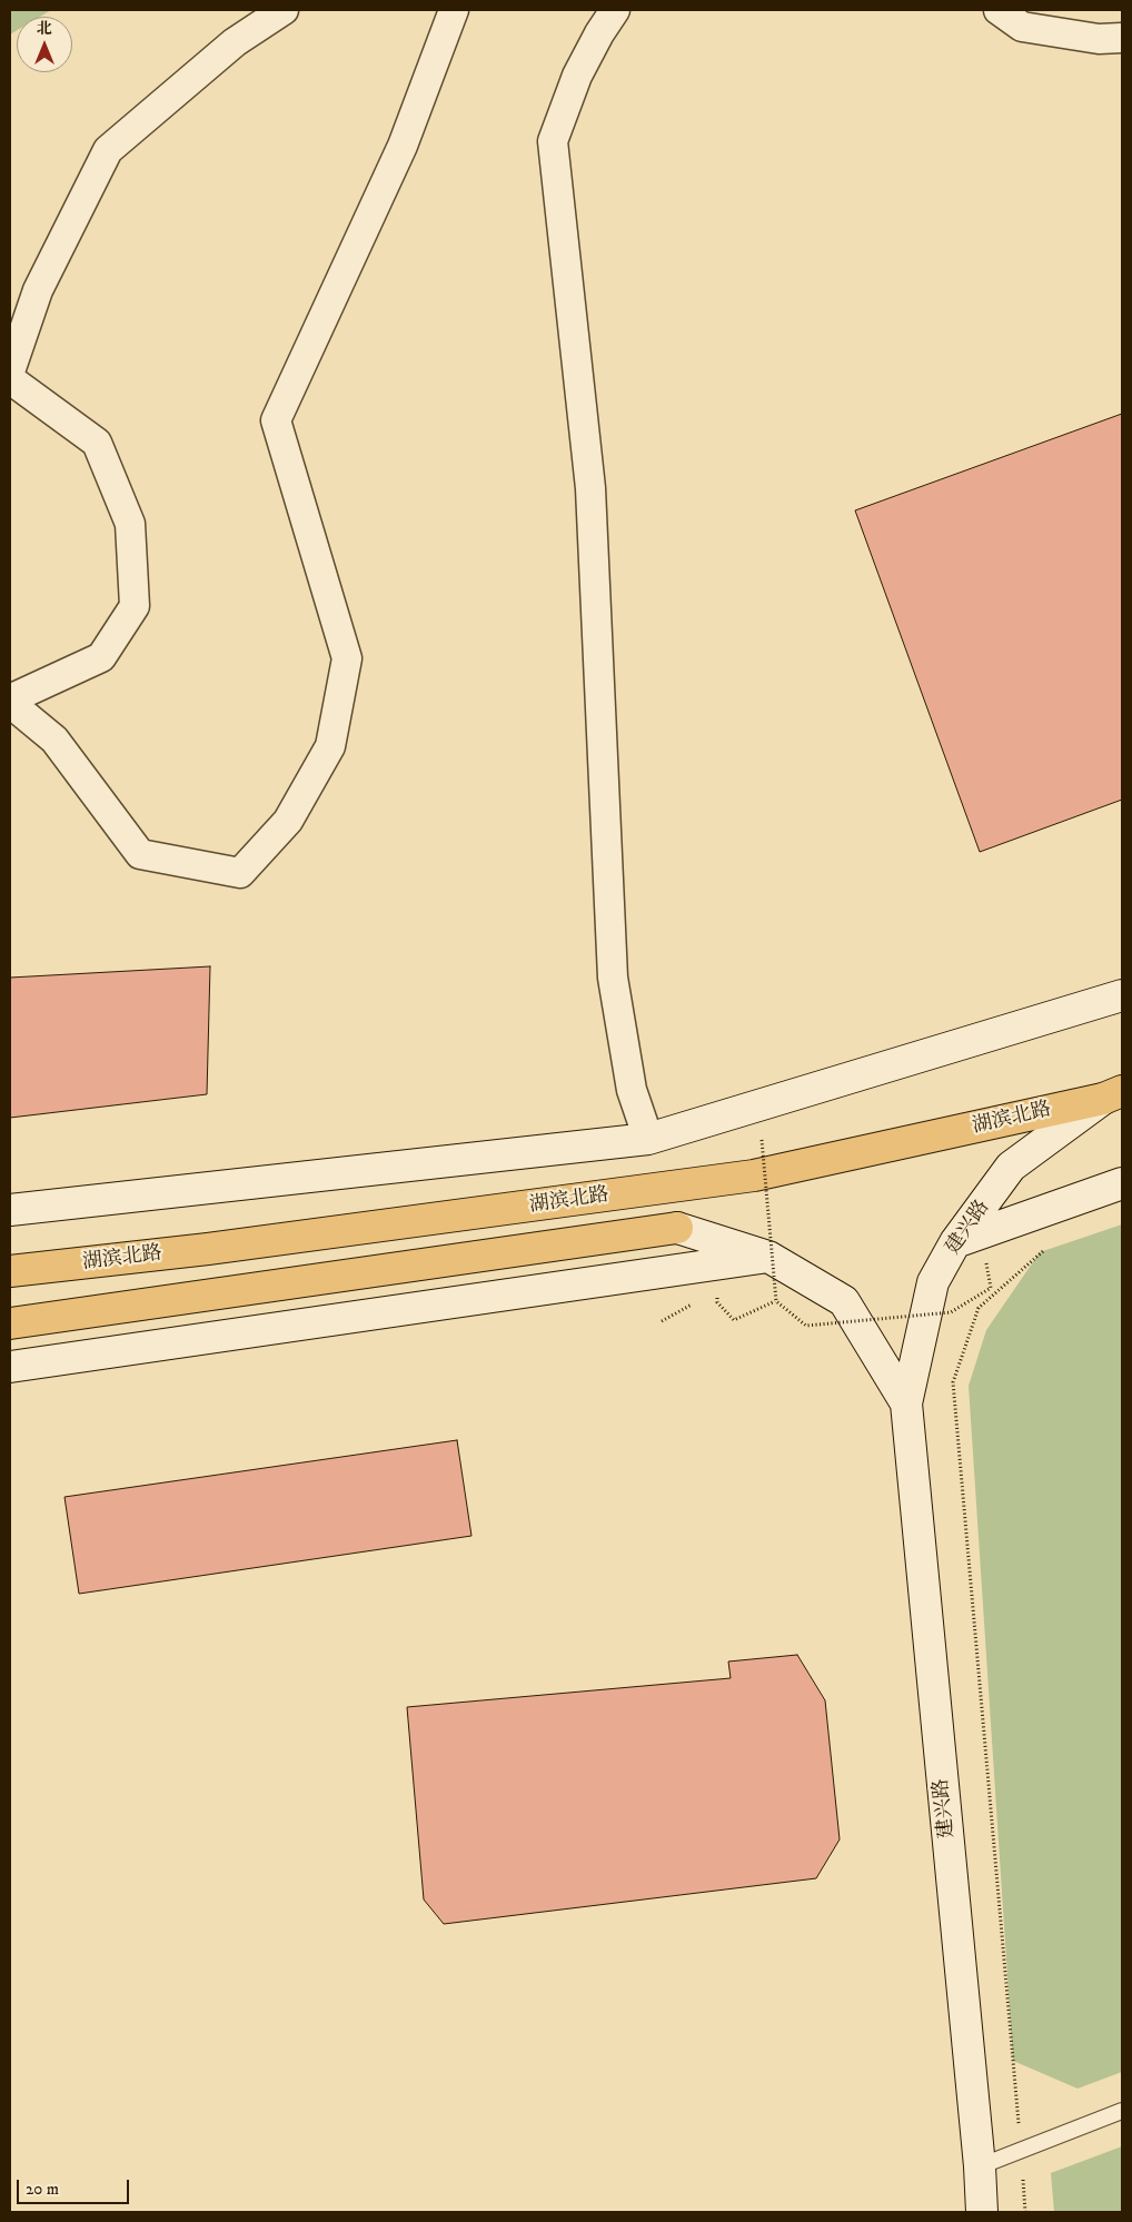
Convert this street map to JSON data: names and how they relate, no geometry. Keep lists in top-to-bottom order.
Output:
{
  "streets": {
    "main road": ["湖滨北路"],
    "street": ["建兴路"]
  },
  "crossings": [
    ["湖滨北路", "建兴路"]
  ],
  "scale_bar": "20 m",
  "north": "top"
}
